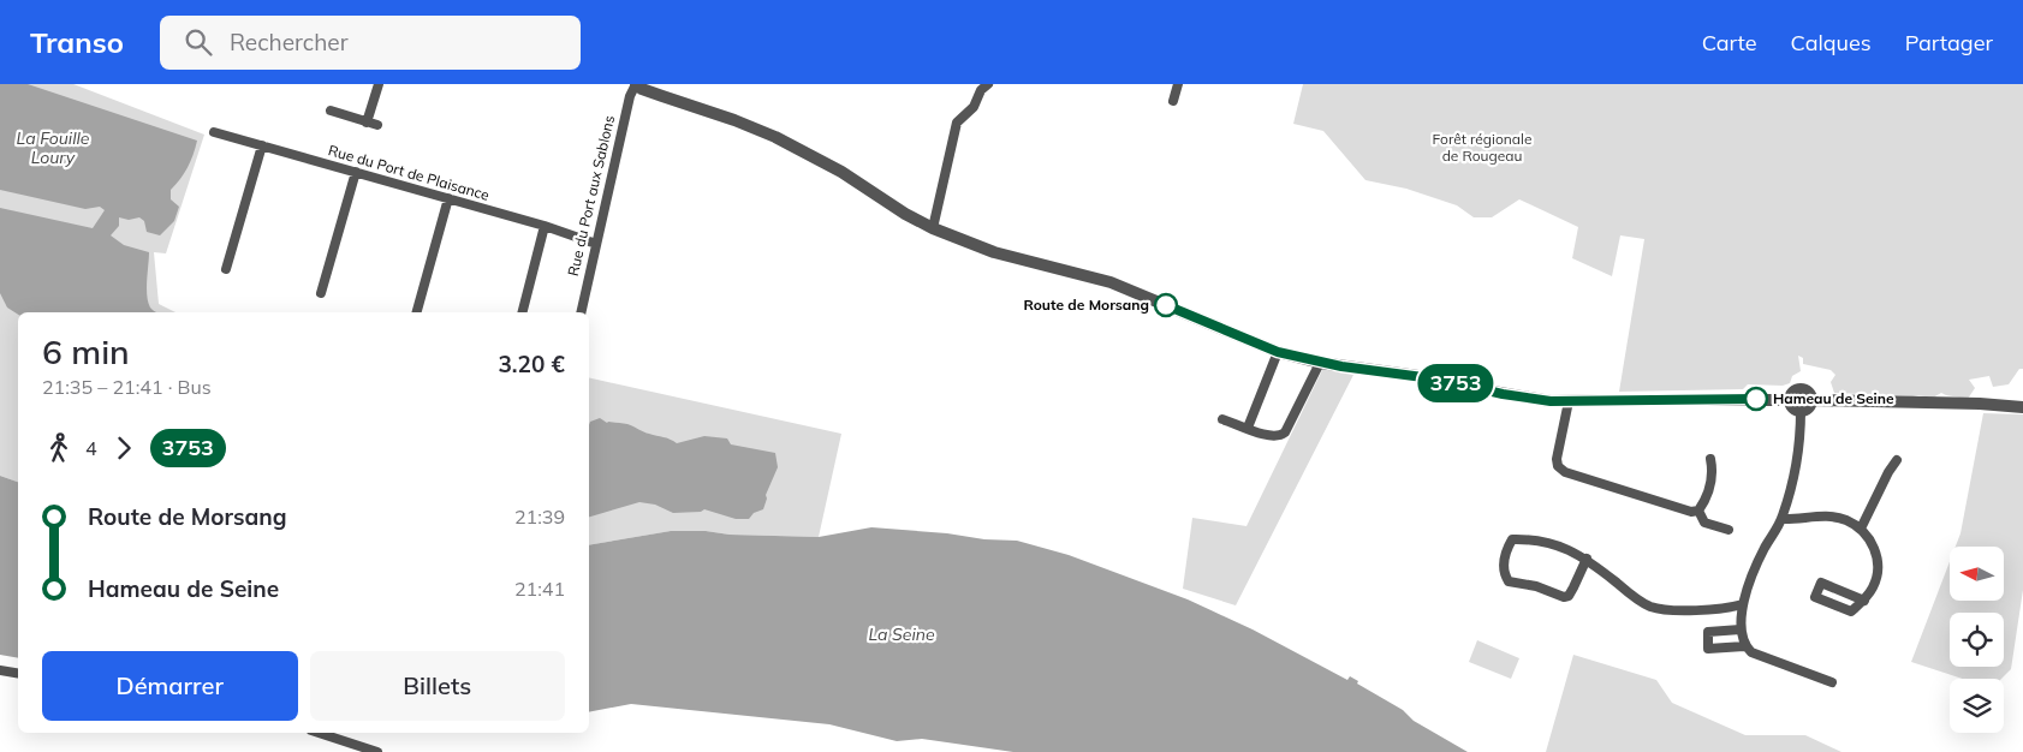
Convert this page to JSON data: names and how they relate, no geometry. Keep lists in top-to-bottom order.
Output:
{
  "streets": {
    "street": ["Rue du Port de Plaisance", "Rue du Port aux Sablons"]
  },
  "crossings": [
    ["Rue du Port de Plaisance", "Rue du Port aux Sablons"]
  ],
  "water": ["La Fouille Loury", "La Seine"],
  "parks": ["Forêt régionale de Rougeau"],
  "places": ["Route de Morsang", "Hameau de Seine"],
  "lines": ["bus line 3753"],
  "north": "left",
  "page": {
    "header": "Transo",
    "search": "Rechercher",
    "nav": ["Carte", "Calques", "Partager"],
    "on_map": "3753",
    "heading": ["6 min", "21:35 – 21:41 · Bus", "3.20 €"],
    "legs": ["4", "3753"],
    "list": [
      {
        "name": "Route de Morsang",
        "value": "21:39"
      },
      {
        "name": "Hameau de Seine",
        "value": "21:41"
      }
    ],
    "buttons": ["Démarrer", "Billets"]
  }
}
